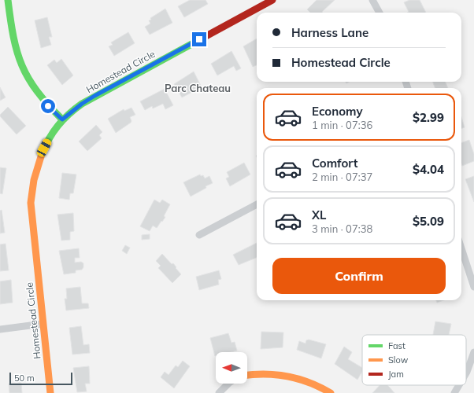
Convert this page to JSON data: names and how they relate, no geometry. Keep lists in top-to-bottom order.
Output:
{
  "streets": {
    "street": ["Homestead Circle"]
  },
  "districts": ["Parc Chateau"],
  "legend": ["Fast", "Slow", "Jam"],
  "scale_bar": "50 m",
  "north": "left",
  "page": {
    "banner": ["Harness Lane", "Homestead Circle"],
    "list": [
      {
        "name": "Economy",
        "note": "1 min · 07:36",
        "value": "$2.99"
      },
      {
        "name": "Comfort",
        "note": "2 min · 07:37",
        "value": "$4.04"
      },
      {
        "name": "XL",
        "note": "3 min · 07:38",
        "value": "$5.09"
      }
    ],
    "buttons": "Confirm",
    "scale": "50 m"
  }
}
